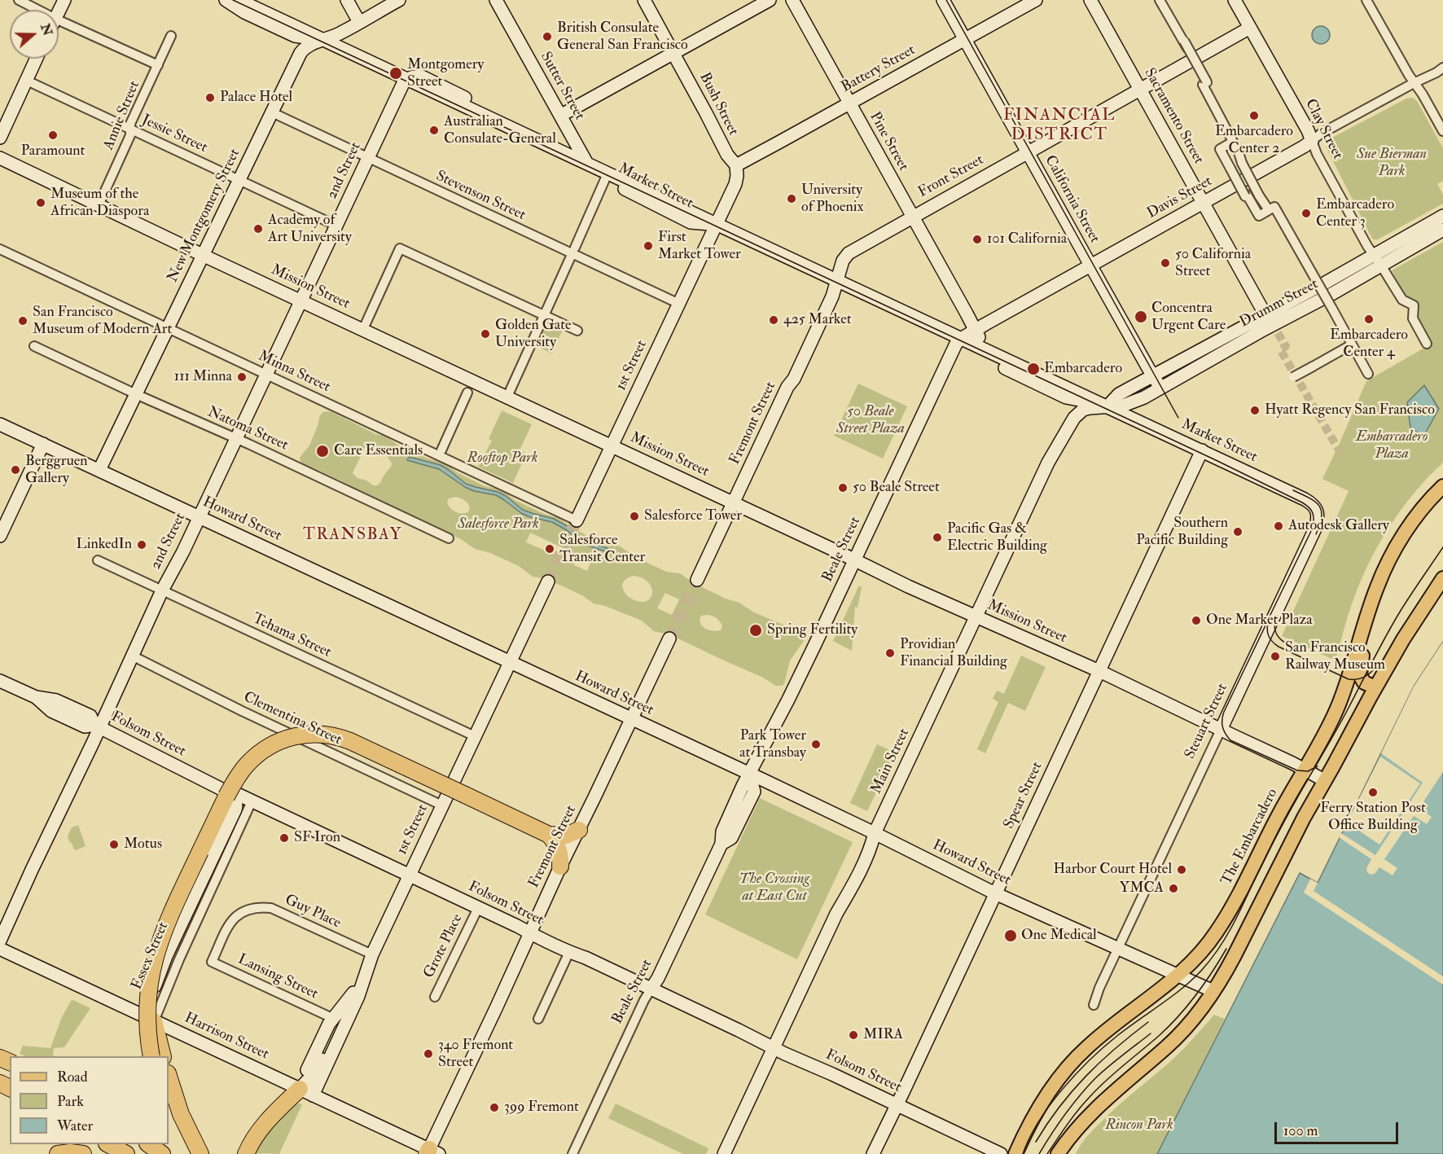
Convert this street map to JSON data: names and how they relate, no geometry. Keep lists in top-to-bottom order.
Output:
{
  "streets": {
    "main road": ["The Embarcadero"],
    "street": [
      "Battery Street",
      "Sutter Street",
      "Bush Street",
      "Annie Street",
      "Sacramento Street",
      "Clay Street",
      "Jessie Street",
      "Pine Street",
      "2nd Street",
      "Front Street",
      "Market Street",
      "Stevenson Street",
      "Davis Street",
      "California Street",
      "New Montgomery Street",
      "Mission Street",
      "Drumm Street",
      "1st Street",
      "Minna Street",
      "Fremont Street",
      "Natoma Street",
      "Howard Street",
      "Beale Street",
      "Tehama Street",
      "Clementina Street",
      "Steuart Street",
      "Folsom Street",
      "Main Street",
      "Spear Street",
      "Guy Place",
      "Grote Place",
      "Essex Street",
      "Lansing Street",
      "Harrison Street"
    ]
  },
  "crossings": [
    ["Battery Street", "Bush Street"],
    ["Battery Street", "Pine Street"],
    ["Battery Street", "California Street"],
    ["Sutter Street", "Market Street"],
    ["Annie Street", "Jessie Street"],
    ["Annie Street", "Mission Street"],
    ["Sacramento Street", "Front Street"],
    ["Sacramento Street", "Davis Street"],
    ["Sacramento Street", "Drumm Street"],
    ["Clay Street", "Front Street"],
    ["Clay Street", "Davis Street"],
    ["Clay Street", "Drumm Street"],
    ["Jessie Street", "2nd Street"],
    ["Jessie Street", "New Montgomery Street"],
    ["Pine Street", "Front Street"],
    ["Pine Street", "Market Street"],
    ["Pine Street", "Davis Street"],
    ["2nd Street", "Market Street"],
    ["2nd Street", "Stevenson Street"],
    ["2nd Street", "Mission Street"],
    ["2nd Street", "Minna Street"],
    ["2nd Street", "Natoma Street"],
    ["2nd Street", "Howard Street"],
    ["2nd Street", "Tehama Street"],
    ["2nd Street", "Clementina Street"],
    ["2nd Street", "Folsom Street"],
    ["Front Street", "Market Street"],
    ["Front Street", "California Street"],
    ["Front Street", "Fremont Street"],
    ["Market Street", "Davis Street"],
    ["Market Street", "New Montgomery Street"],
    ["Market Street", "Drumm Street"],
    ["Market Street", "1st Street"],
    ["Market Street", "Fremont Street"],
    ["Market Street", "Beale Street"],
    ["Market Street", "Steuart Street"],
    ["Market Street", "Main Street"],
    ["Market Street", "Spear Street"],
    ["Stevenson Street", "New Montgomery Street"],
    ["Stevenson Street", "1st Street"],
    ["Davis Street", "California Street"],
    ["Davis Street", "Beale Street"],
    ["California Street", "Drumm Street"],
    ["New Montgomery Street", "Mission Street"],
    ["New Montgomery Street", "Minna Street"],
    ["New Montgomery Street", "Natoma Street"],
    ["New Montgomery Street", "Howard Street"],
    ["Mission Street", "1st Street"],
    ["Mission Street", "Fremont Street"],
    ["Mission Street", "Beale Street"],
    ["Mission Street", "Steuart Street"],
    ["Mission Street", "Main Street"],
    ["Mission Street", "Spear Street"],
    ["Mission Street", "The Embarcadero"],
    ["Drumm Street", "Main Street"],
    ["1st Street", "Minna Street"],
    ["1st Street", "Howard Street"],
    ["1st Street", "Tehama Street"],
    ["1st Street", "Clementina Street"],
    ["1st Street", "Folsom Street"],
    ["1st Street", "Guy Place"],
    ["1st Street", "Harrison Street"],
    ["Fremont Street", "Howard Street"],
    ["Fremont Street", "Folsom Street"],
    ["Fremont Street", "Harrison Street"],
    ["Howard Street", "Beale Street"],
    ["Howard Street", "Steuart Street"],
    ["Howard Street", "Main Street"],
    ["Howard Street", "Spear Street"],
    ["Howard Street", "The Embarcadero"],
    ["Beale Street", "Folsom Street"],
    ["Folsom Street", "Main Street"],
    ["Folsom Street", "Spear Street"],
    ["Folsom Street", "Grote Place"],
    ["Folsom Street", "Essex Street"],
    ["Guy Place", "Lansing Street"],
    ["Essex Street", "Harrison Street"]
  ],
  "districts": ["FINANCIAL DISTRICT", "TRANSBAY"],
  "parks": [
    "Sue Bierman Park",
    "50 Beale Street Plaza",
    "Embarcadero Plaza",
    "Rooftop Park",
    "Salesforce Park",
    "The Crossing at East Cut",
    "Rincon Park"
  ],
  "places": [
    "British Consulate General San Francisco",
    "Montgomery Street",
    "Palace Hotel",
    "Embarcadero Center 2",
    "Australian Consulate-General",
    "Paramount",
    "University of Phoenix",
    "Museum of the African Diaspora",
    "Embarcadero Center 3",
    "Academy of Art University",
    "101 California",
    "First Market Tower",
    "50 California Street",
    "Concentra Urgent Care",
    "Embarcadero Center 4",
    "425 Market",
    "San Francisco Museum of Modern Art",
    "Golden Gate University",
    "Embarcadero",
    "111 Minna",
    "Hyatt Regency San Francisco",
    "Care Essentials",
    "Berggruen Gallery",
    "50 Beale Street",
    "Salesforce Tower",
    "Autodesk Gallery",
    "Southern Pacific Building",
    "Pacific Gas & Electric Building",
    "LinkedIn",
    "Salesforce Transit Center",
    "One Market Plaza",
    "Spring Fertility",
    "Providian Financial Building",
    "San Francisco Railway Museum",
    "Park Tower at Transbay",
    "Ferry Station Post Office Building",
    "SF Iron",
    "Motus",
    "Harbor Court Hotel",
    "YMCA",
    "One Medical",
    "MIRA",
    "340 Fremont Street",
    "399 Fremont"
  ],
  "legend": ["Road", "Park", "Water"],
  "scale_bar": "100 m",
  "north": "right"
}
